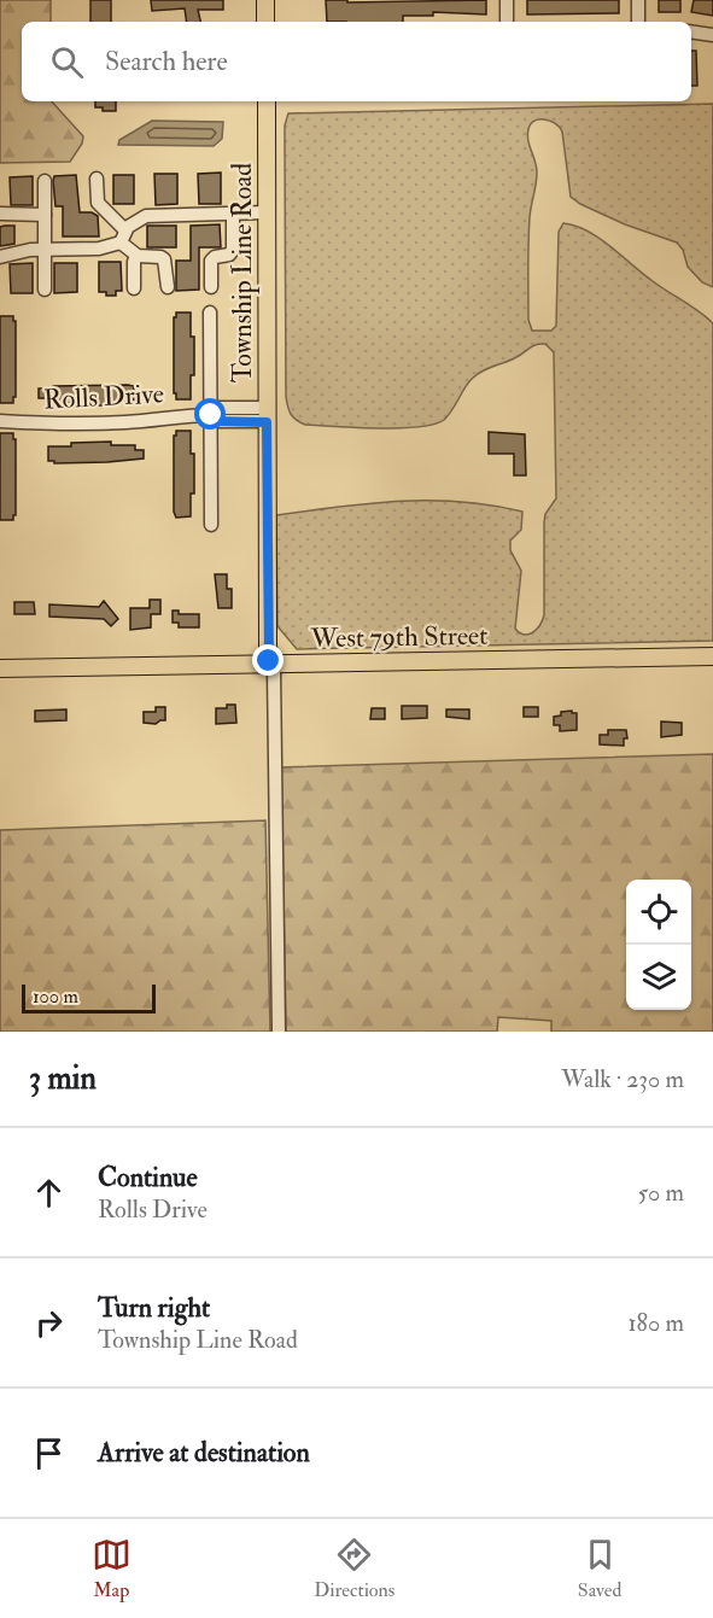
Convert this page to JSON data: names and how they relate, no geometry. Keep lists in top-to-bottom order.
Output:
{
  "streets": {
    "main road": ["Township Line Road", "West 79th Street"],
    "street": ["Rolls Drive"]
  },
  "crossings": [
    ["Township Line Road", "Rolls Drive"],
    ["Township Line Road", "West 79th Street"]
  ],
  "scale_bar": "100 m",
  "page": {
    "search": "Search here",
    "scale": "100 m",
    "heading": ["3 min", "Walk · 230 m"],
    "list": [
      ["Continue", "Rolls Drive", "50 m"],
      ["Turn right", "Township Line Road", "180 m"],
      "Arrive at destination"
    ],
    "nav": ["Map", "Directions", "Saved"]
  }
}
